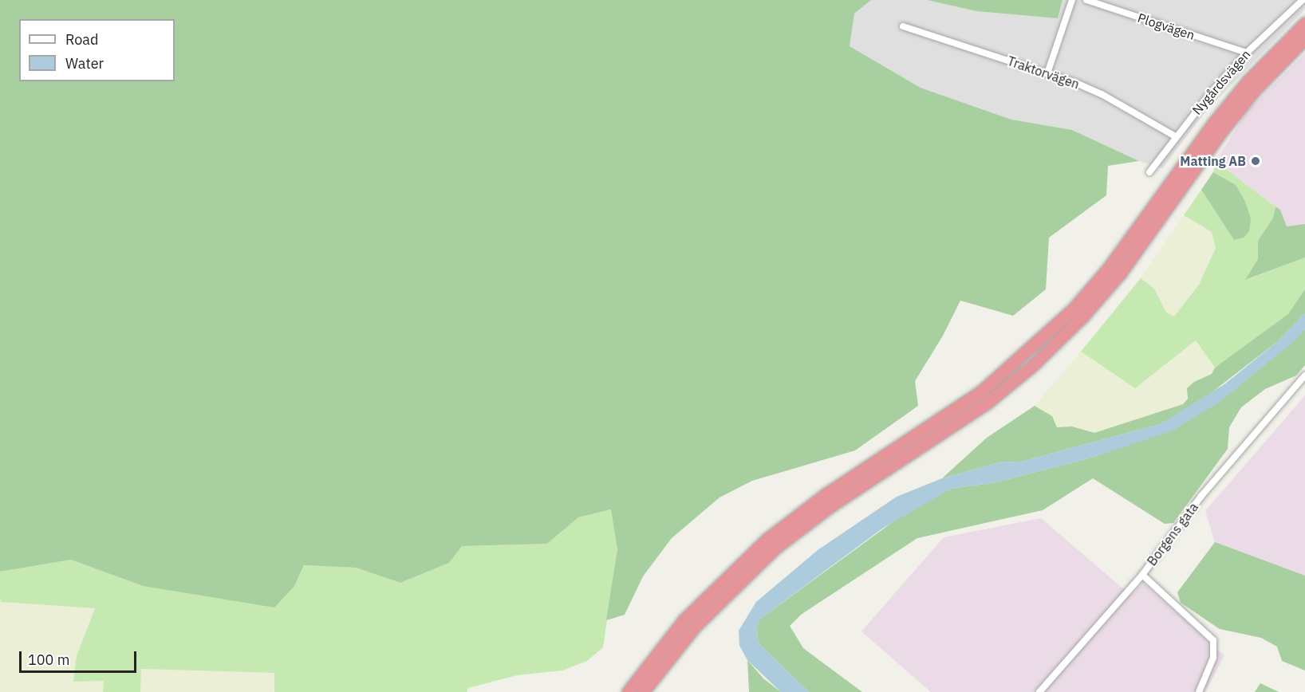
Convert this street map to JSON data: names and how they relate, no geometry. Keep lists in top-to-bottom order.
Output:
{
  "streets": {
    "street": [
      "Plogvägen",
      "Traktorvägen",
      "Nygårdsvägen",
      "Borgens gata"
    ]
  },
  "crossings": [
    ["Plogvägen", "Nygårdsvägen"],
    ["Traktorvägen", "Nygårdsvägen"]
  ],
  "places": ["Matting AB"],
  "legend": ["Road", "Water"],
  "scale_bar": "100 m"
}
